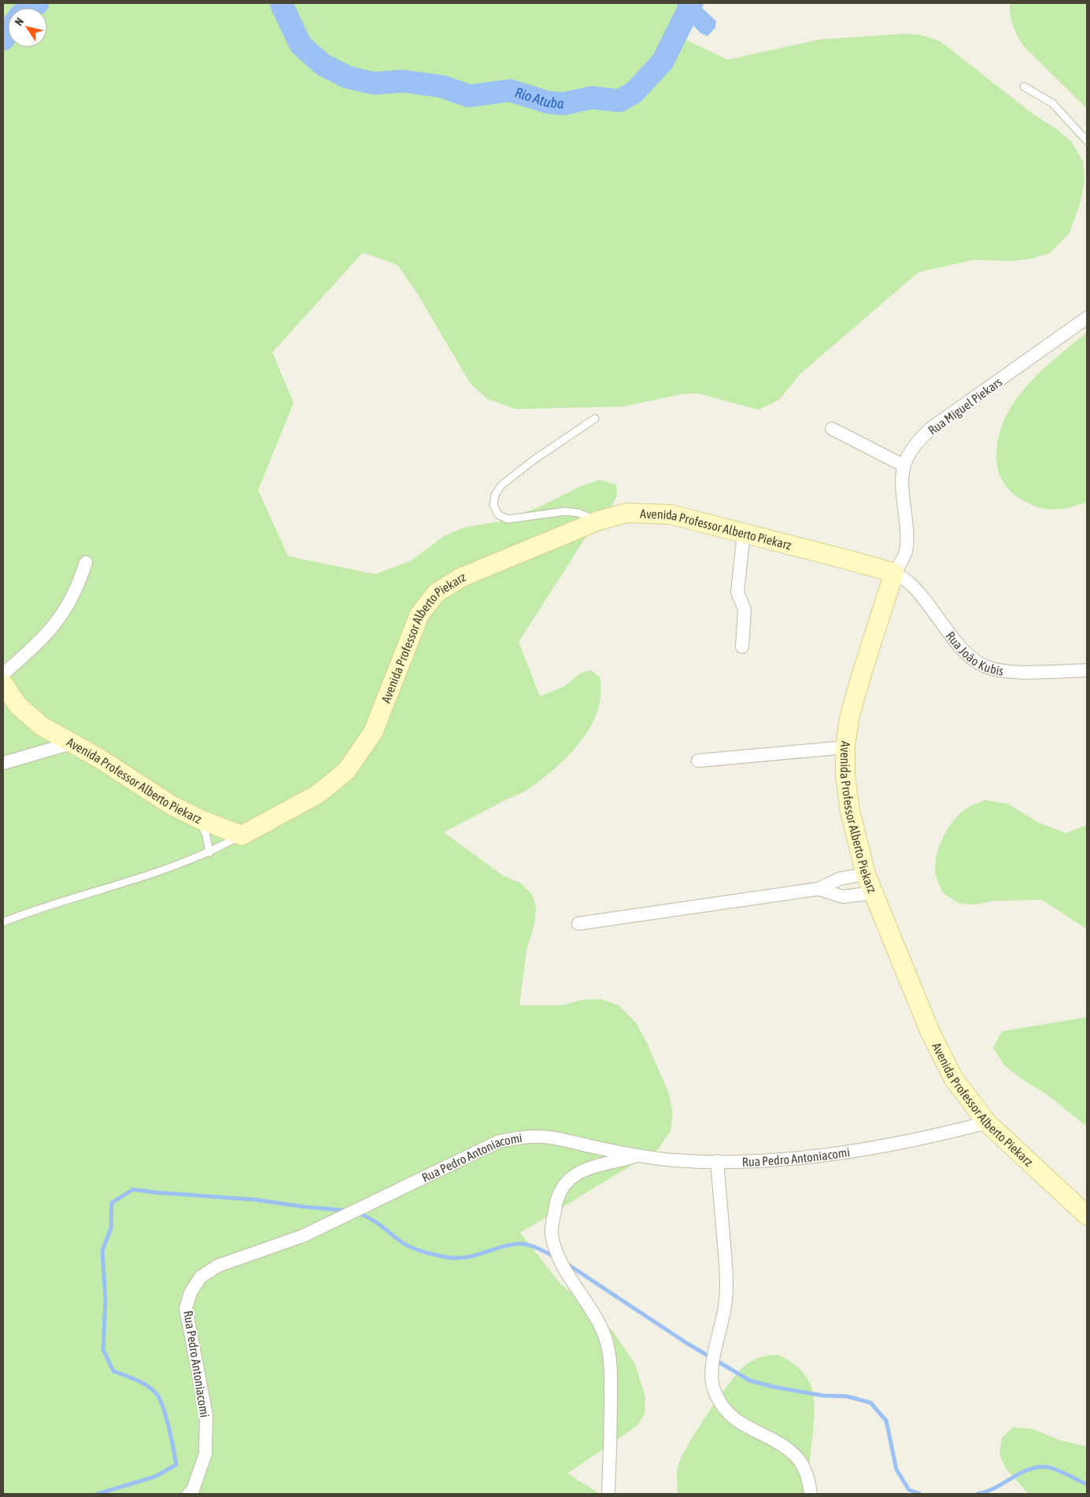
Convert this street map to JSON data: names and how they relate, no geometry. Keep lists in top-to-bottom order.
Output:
{
  "streets": {
    "street": [
      "Rua Miguel Piekars",
      "Avenida Professor Alberto Piekarz",
      "Rua João Kubis",
      "Rua Pedro Antoniacomi"
    ]
  },
  "crossings": [
    ["Rua Miguel Piekars", "Avenida Professor Alberto Piekarz"],
    ["Rua Miguel Piekars", "Rua João Kubis"],
    ["Avenida Professor Alberto Piekarz", "Rua João Kubis"],
    ["Avenida Professor Alberto Piekarz", "Rua Pedro Antoniacomi"]
  ],
  "water": ["Rio Atuba"],
  "north": "top left"
}
